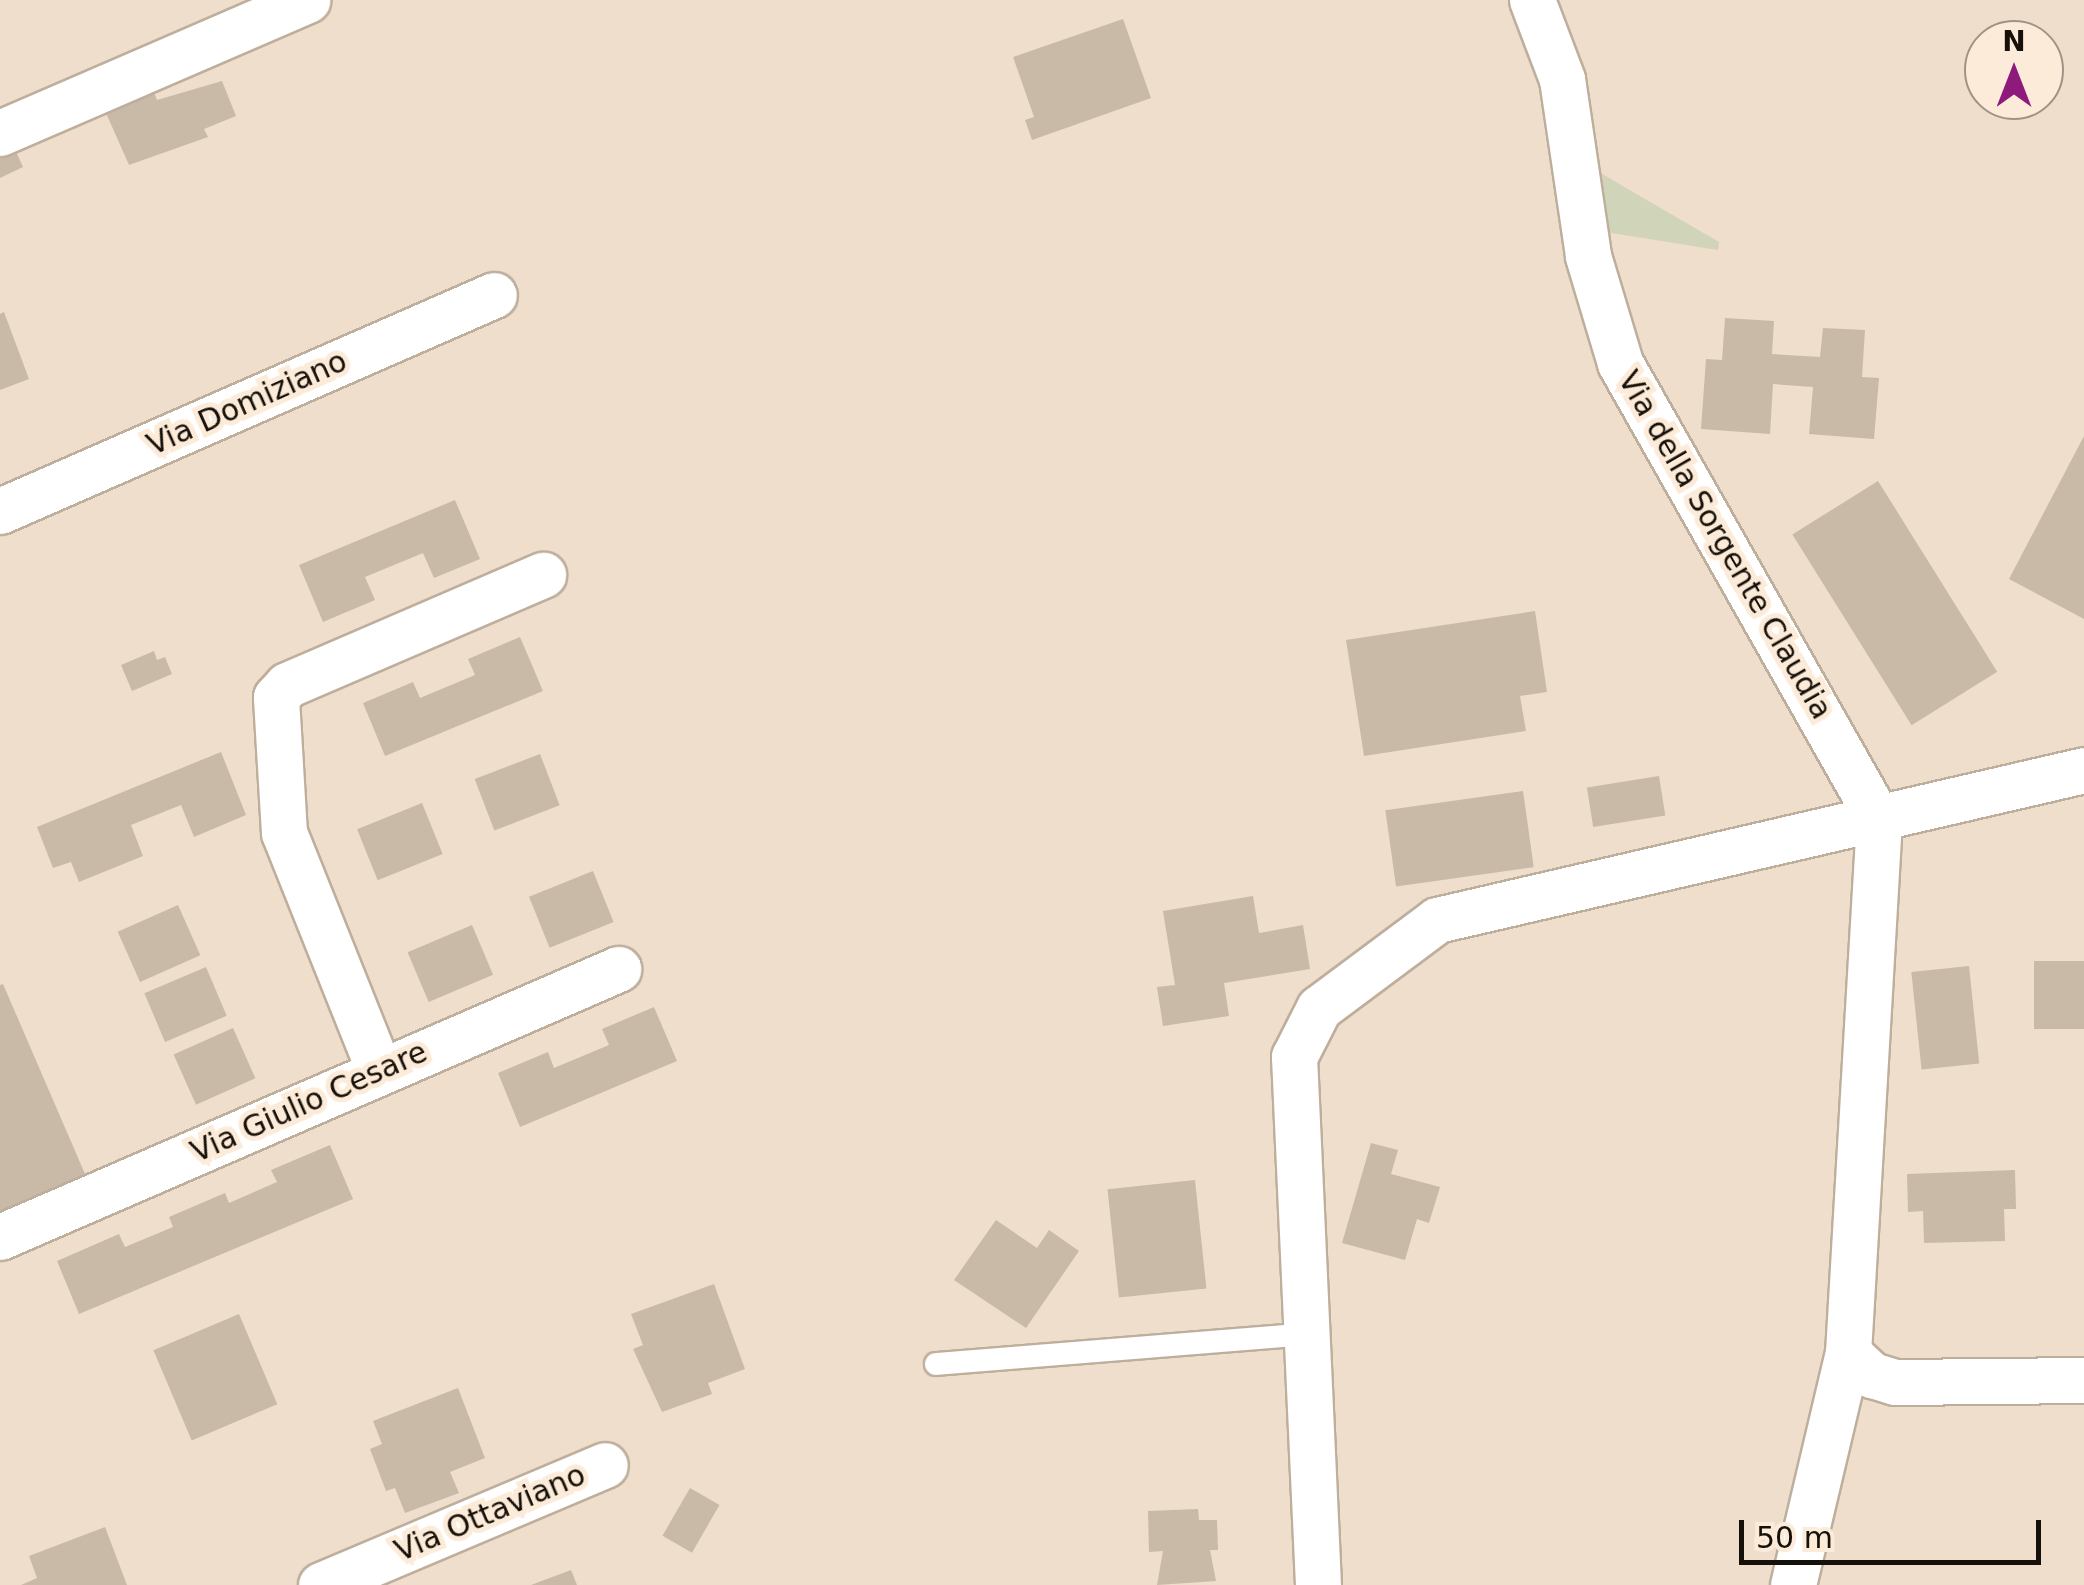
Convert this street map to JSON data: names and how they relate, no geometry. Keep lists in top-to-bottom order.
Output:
{
  "streets": {
    "street": [
      "Via Domiziano",
      "Via della Sorgente Claudia",
      "Via Giulio Cesare",
      "Via Ottaviano"
    ]
  },
  "scale_bar": "50 m",
  "north": "top"
}
